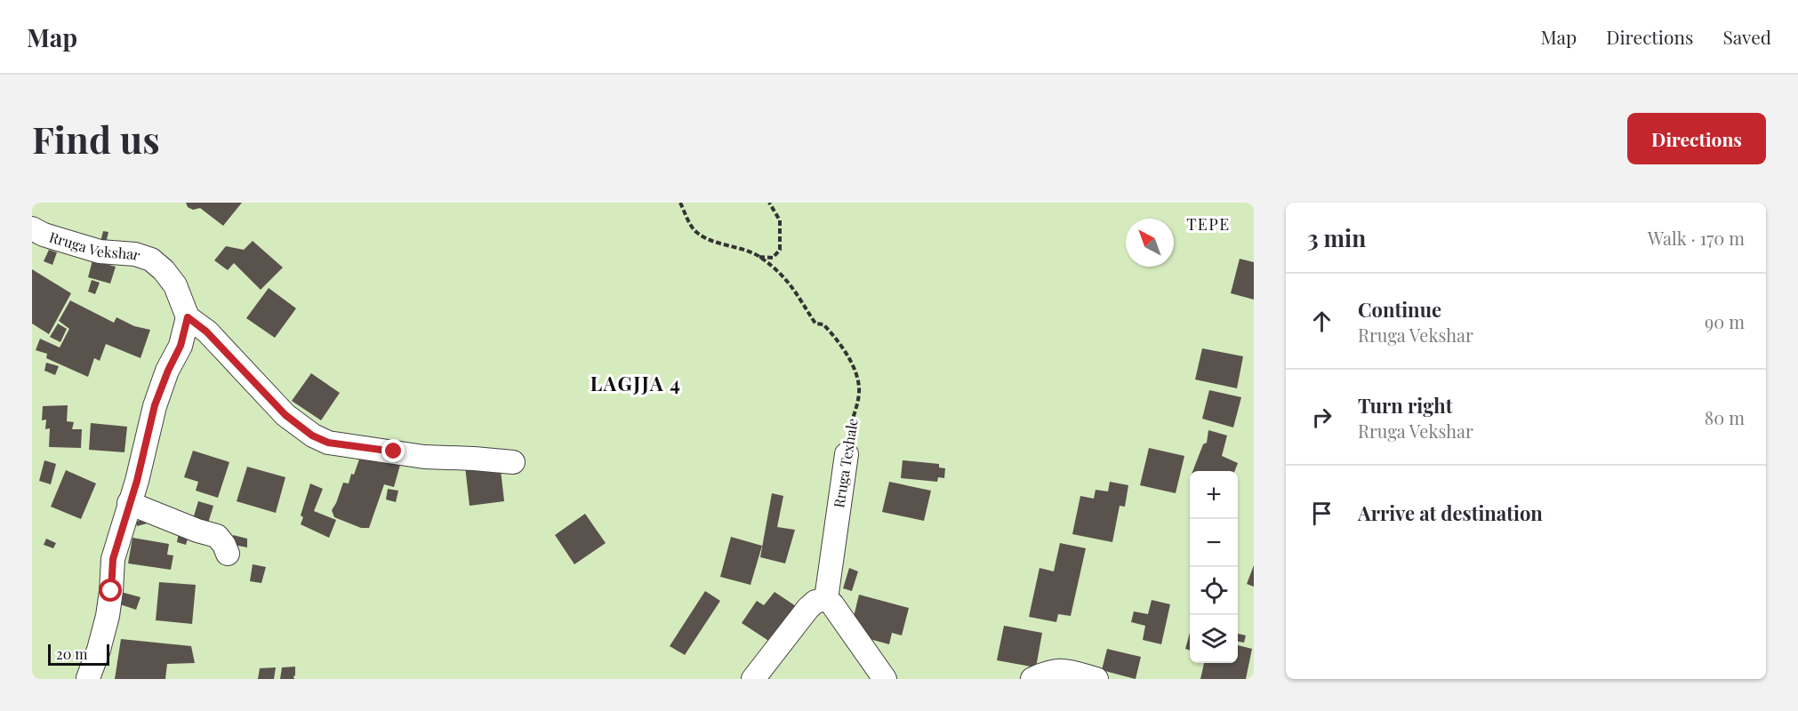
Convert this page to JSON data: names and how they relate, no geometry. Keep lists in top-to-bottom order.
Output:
{
  "streets": {
    "street": ["Rruga Vekshar", "Rruga Texhale"]
  },
  "districts": ["TEPE", "LAGJJA 4"],
  "scale_bar": "20 m",
  "north": "top left",
  "page": {
    "header": "Map",
    "nav": ["Map", "Directions", "Saved"],
    "buttons": "Directions",
    "title": "Find us",
    "heading": ["3 min", "Walk · 170 m"],
    "list": [
      ["Continue", "Rruga Vekshar", "90 m"],
      ["Turn right", "Rruga Vekshar", "80 m"],
      "Arrive at destination"
    ],
    "map_buttons": ["+", "−"],
    "scale": "20 m"
  }
}
